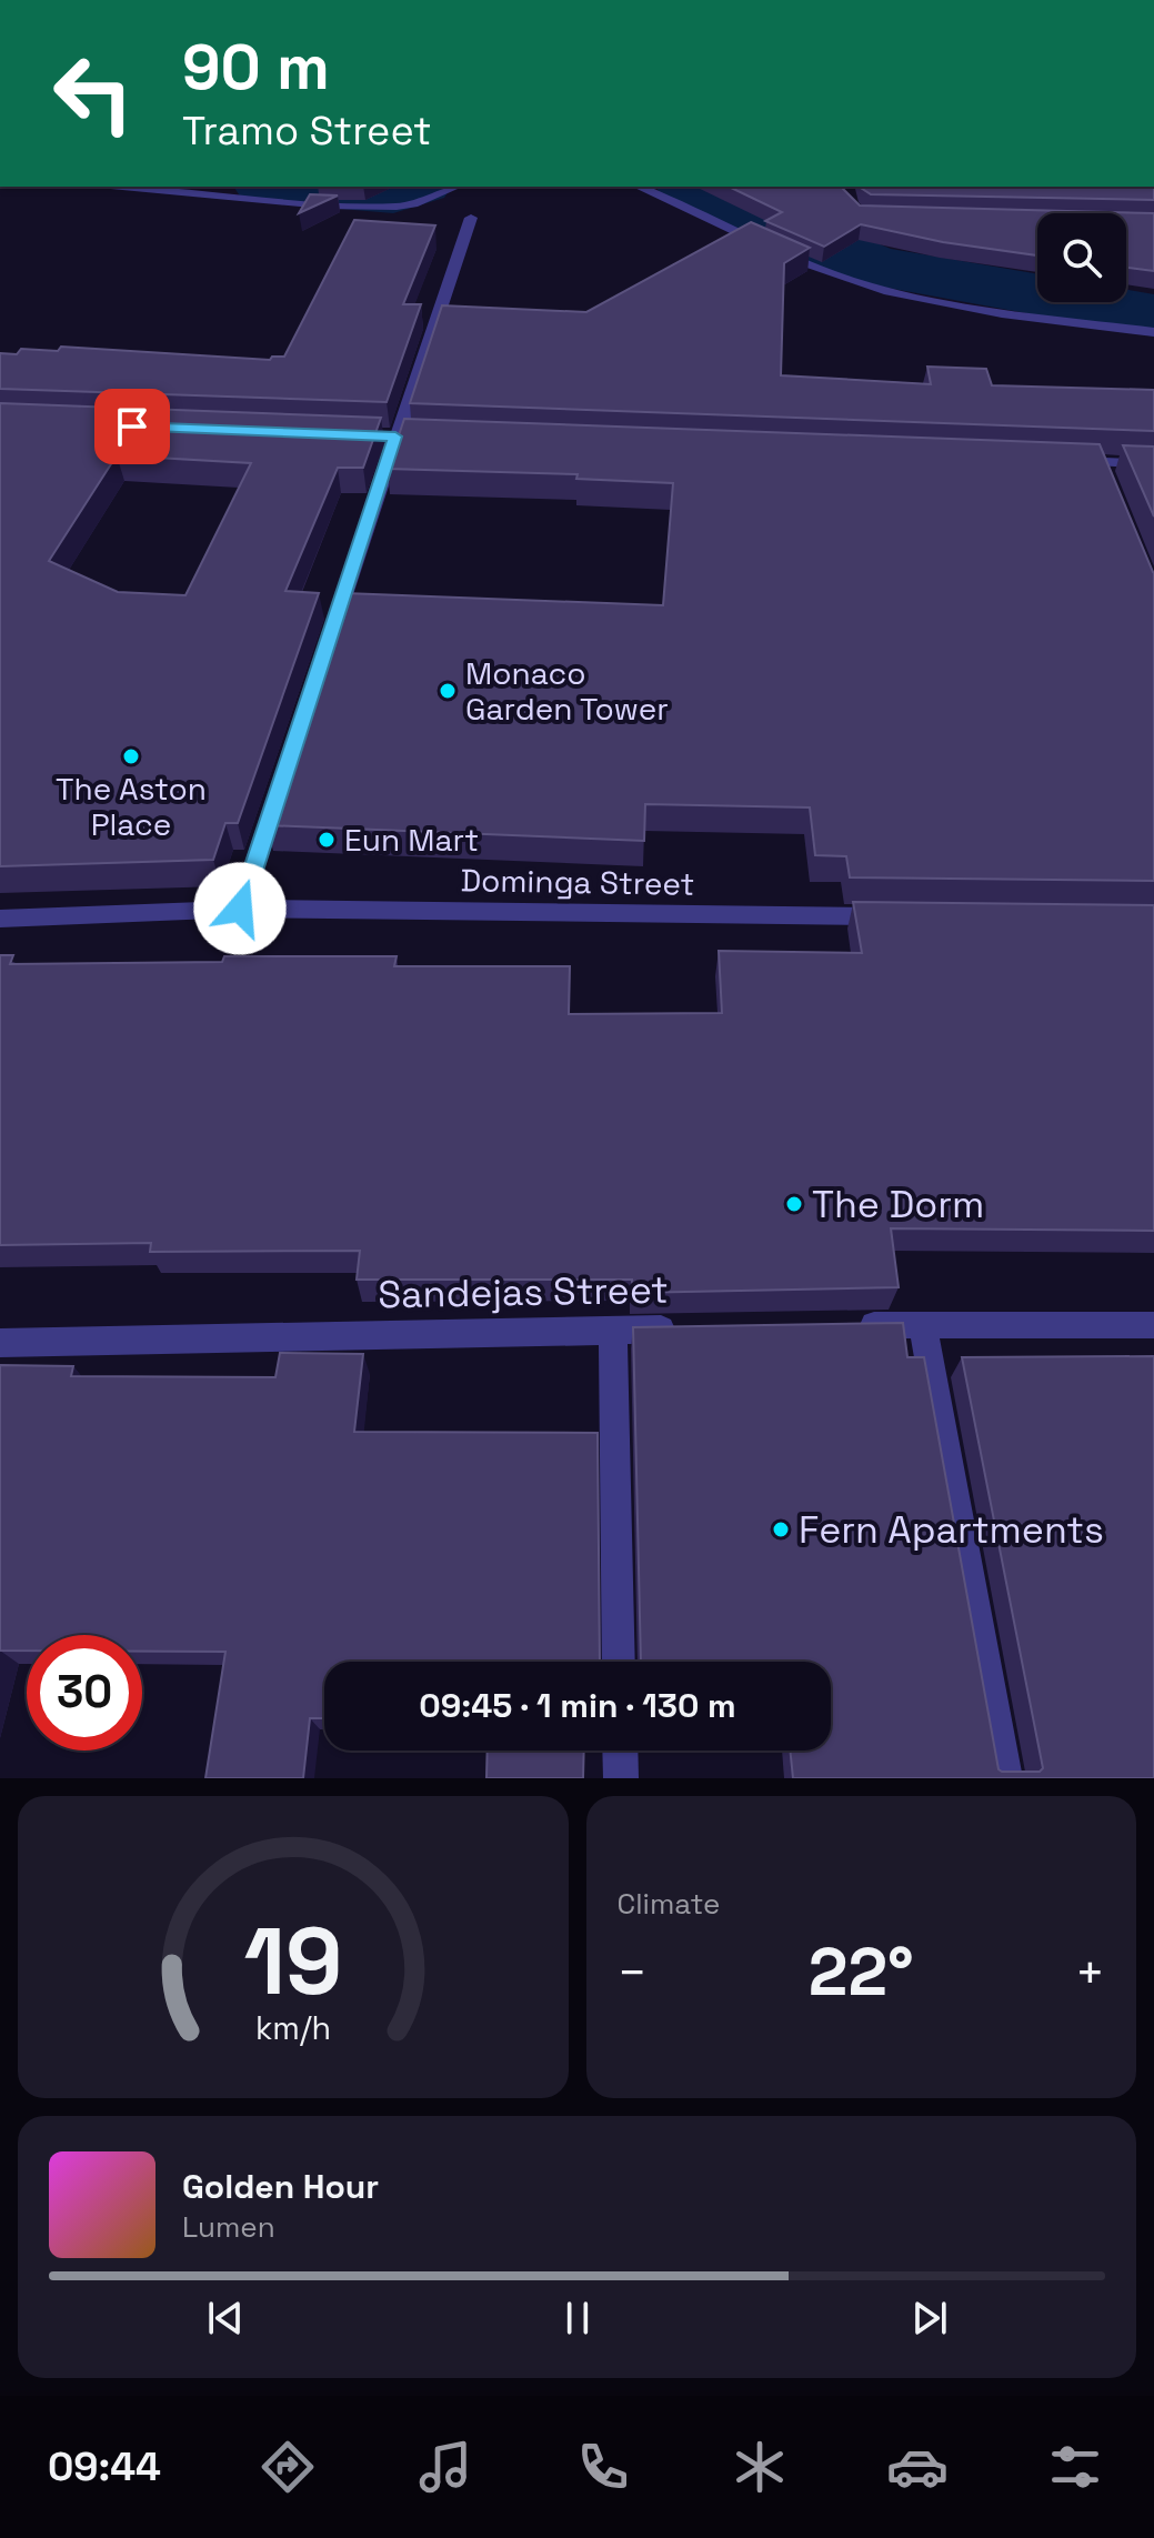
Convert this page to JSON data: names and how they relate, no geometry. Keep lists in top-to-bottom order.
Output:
{
  "streets": {
    "street": ["Dominga Street", "Sandejas Street"]
  },
  "places": [
    "Monaco Garden Tower",
    "The Aston Place",
    "Eun Mart",
    "The Dorm",
    "Fern Apartments"
  ],
  "page": {
    "turn": ["90 m", "Tramo Street"],
    "limit": "30",
    "trip": "09:45 · 1 min · 130 m",
    "tile": "Climate",
    "heat": ["−", "22°", "+"],
    "song": ["Golden Hour", "Lumen"],
    "tabs": "09:44",
    "gauge": ["19", "km/h"]
  }
}
